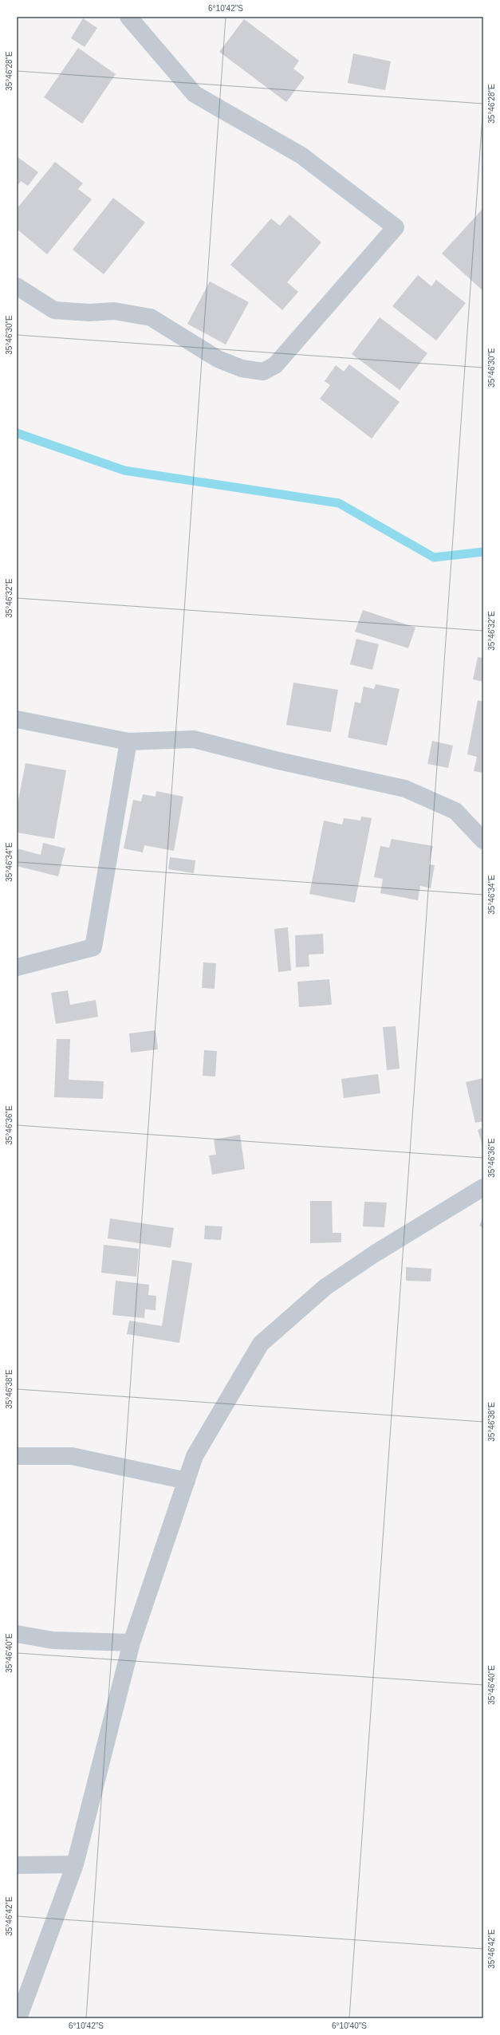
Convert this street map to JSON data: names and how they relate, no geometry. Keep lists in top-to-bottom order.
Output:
{
  "coordinates": [
    "6°10'42\"S",
    "35°46'28\"E",
    "35°46'30\"E",
    "35°46'32\"E",
    "35°46'34\"E",
    "35°46'36\"E",
    "35°46'38\"E",
    "35°46'40\"E",
    "35°46'42\"E",
    "6°10'40\"S"
  ]
}
